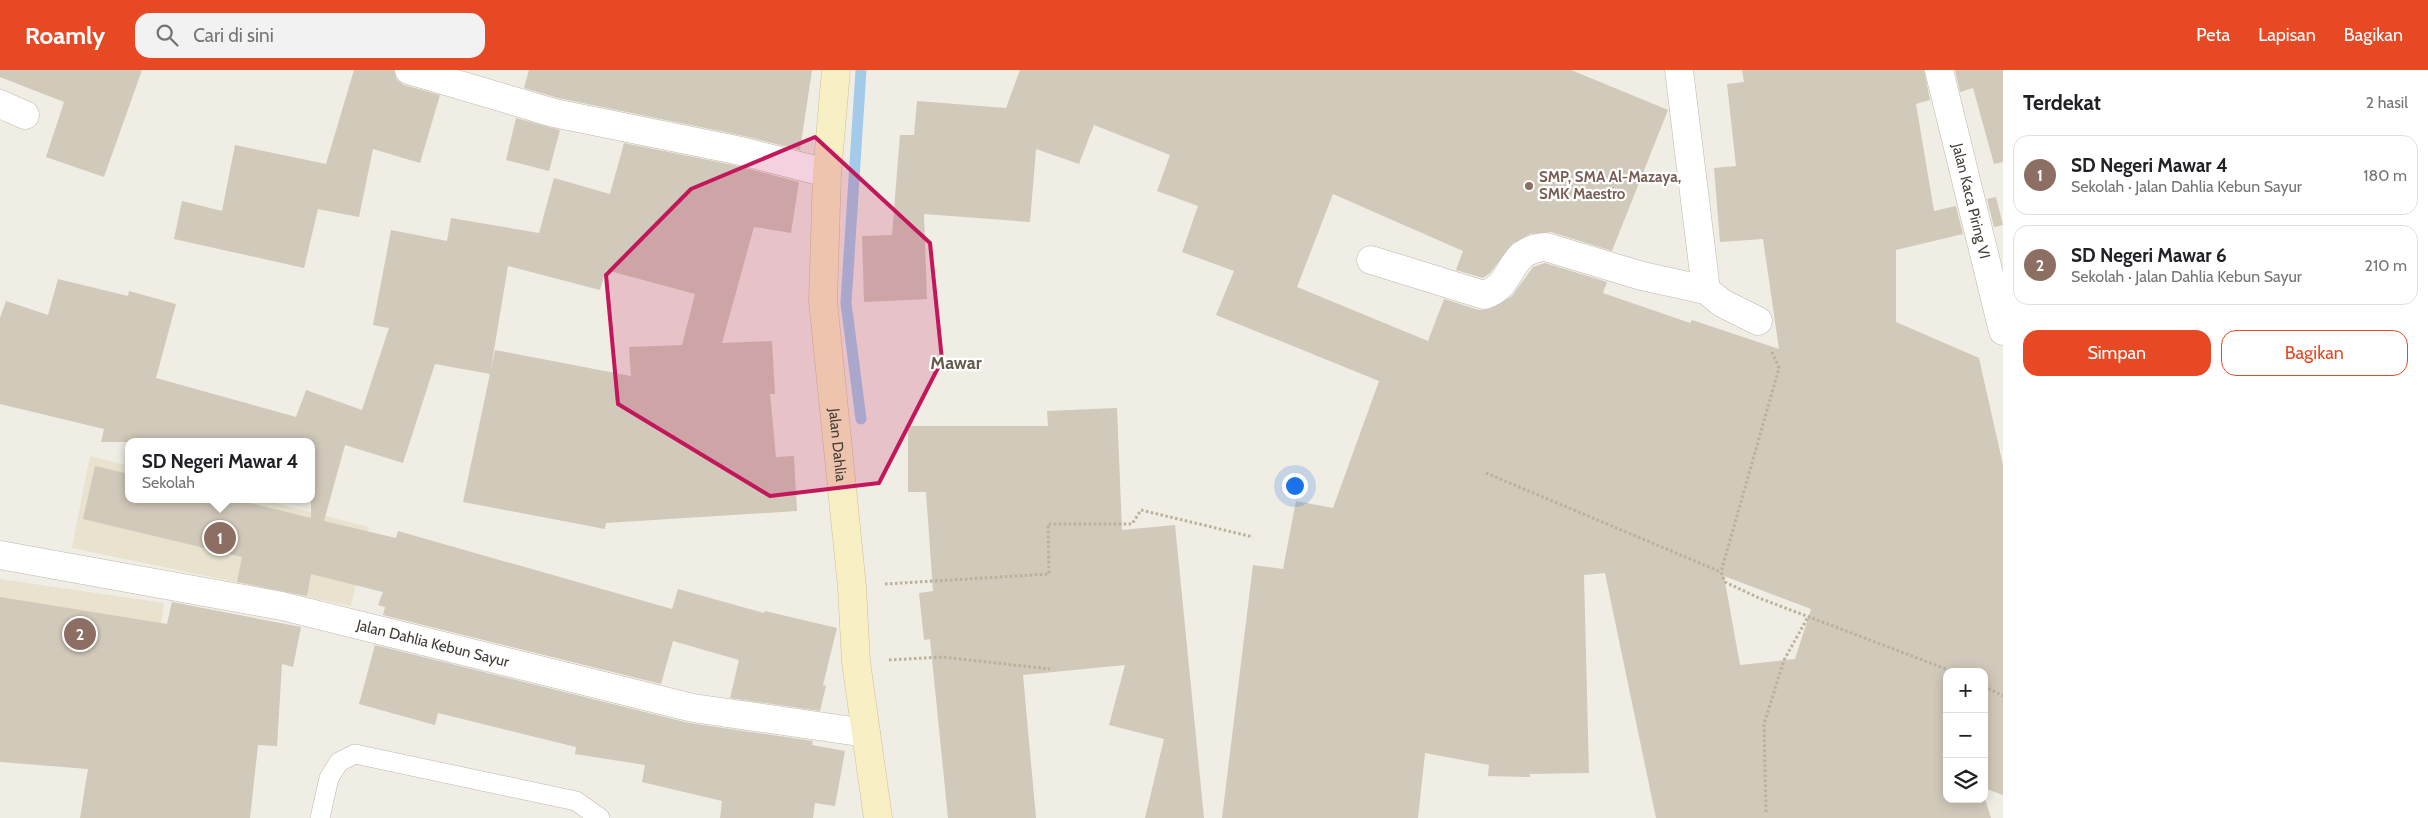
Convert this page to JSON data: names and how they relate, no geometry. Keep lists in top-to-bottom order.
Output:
{
  "streets": {
    "street": ["Jalan Kaca Piring VI", "Jalan Dahlia", "Jalan Dahlia Kebun Sayur"]
  },
  "crossings": [
    ["Jalan Dahlia", "Jalan Dahlia Kebun Sayur"]
  ],
  "districts": ["Mawar"],
  "places": ["SMP, SMA Al-Mazaya, SMK Maestro"],
  "page": {
    "header": "Roamly",
    "search": "Cari di sini",
    "nav": ["Peta", "Lapisan", "Bagikan"],
    "heading": ["Terdekat", "2 hasil"],
    "list": [
      {
        "mark": "1",
        "name": "SD Negeri Mawar 4",
        "note": "Sekolah · Jalan Dahlia Kebun Sayur",
        "value": "180 m"
      },
      {
        "mark": "2",
        "name": "SD Negeri Mawar 6",
        "note": "Sekolah · Jalan Dahlia Kebun Sayur",
        "value": "210 m"
      }
    ],
    "buttons": ["Simpan", "Bagikan"],
    "popup": ["SD Negeri Mawar 4", "Sekolah"],
    "pins": ["1", "2"],
    "map_buttons": ["+", "−"]
  }
}
